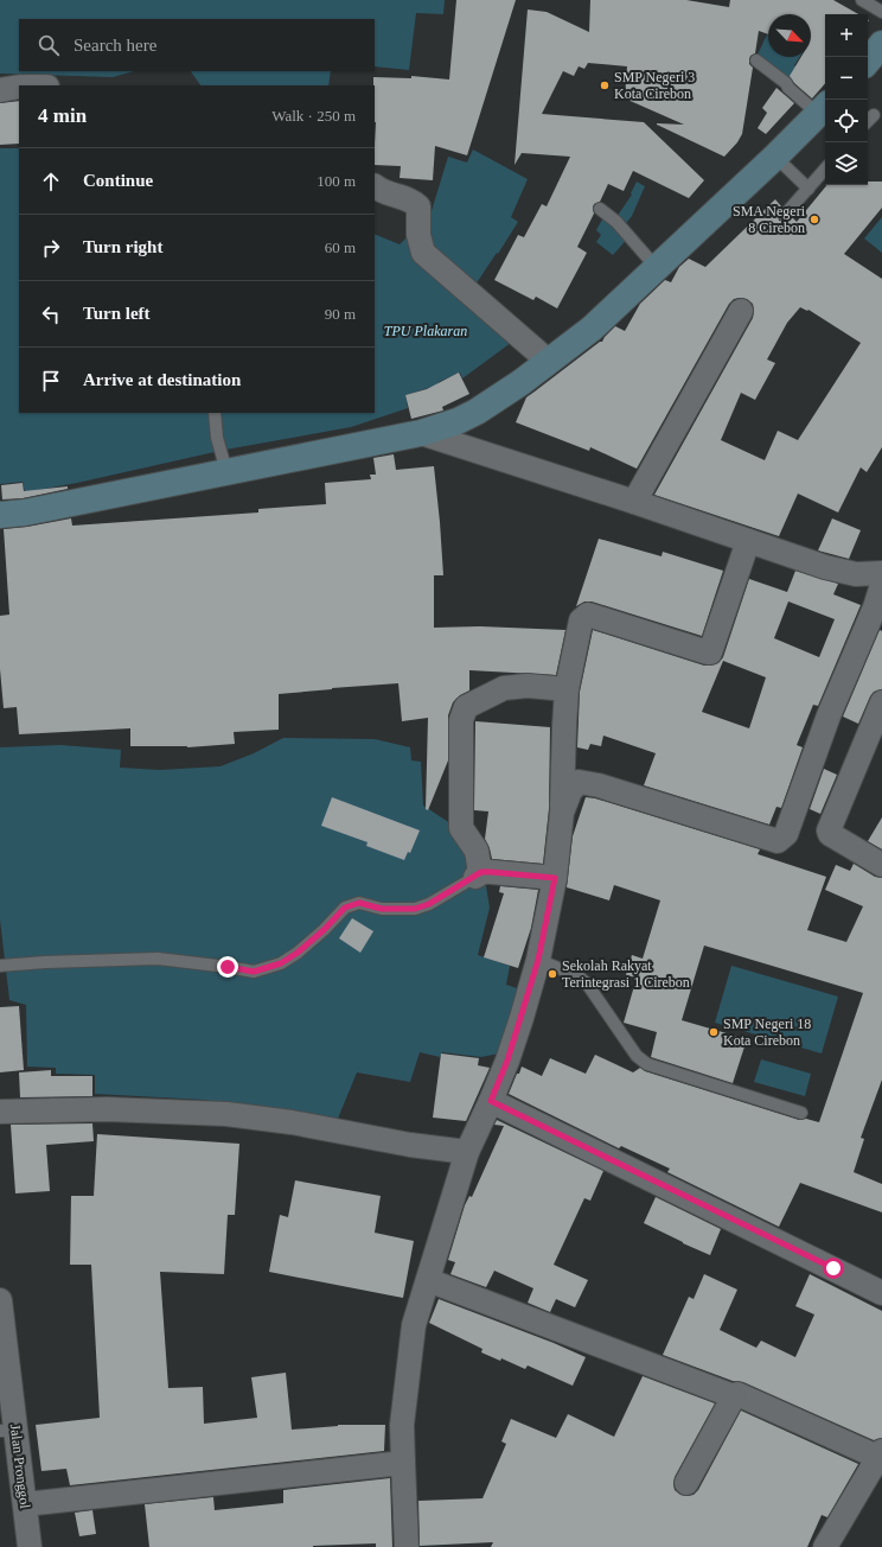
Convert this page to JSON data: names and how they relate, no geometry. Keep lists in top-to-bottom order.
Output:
{
  "streets": {
    "street": ["Jalan Pronggol"]
  },
  "parks": ["TPU Plakaran"],
  "places": [
    "SMP Negeri 3 Kota Cirebon",
    "SMA Negeri 8 Cirebon",
    "Sekolah Rakyat Terintegrasi 1 Cirebon",
    "SMP Negeri 18 Kota Cirebon"
  ],
  "north": "bottom right",
  "page": {
    "map_buttons": ["+", "−"],
    "search": "Search here",
    "heading": ["4 min", "Walk · 250 m"],
    "list": [
      ["Continue", "100 m"],
      ["Turn right", "60 m"],
      ["Turn left", "90 m"],
      "Arrive at destination"
    ]
  }
}
